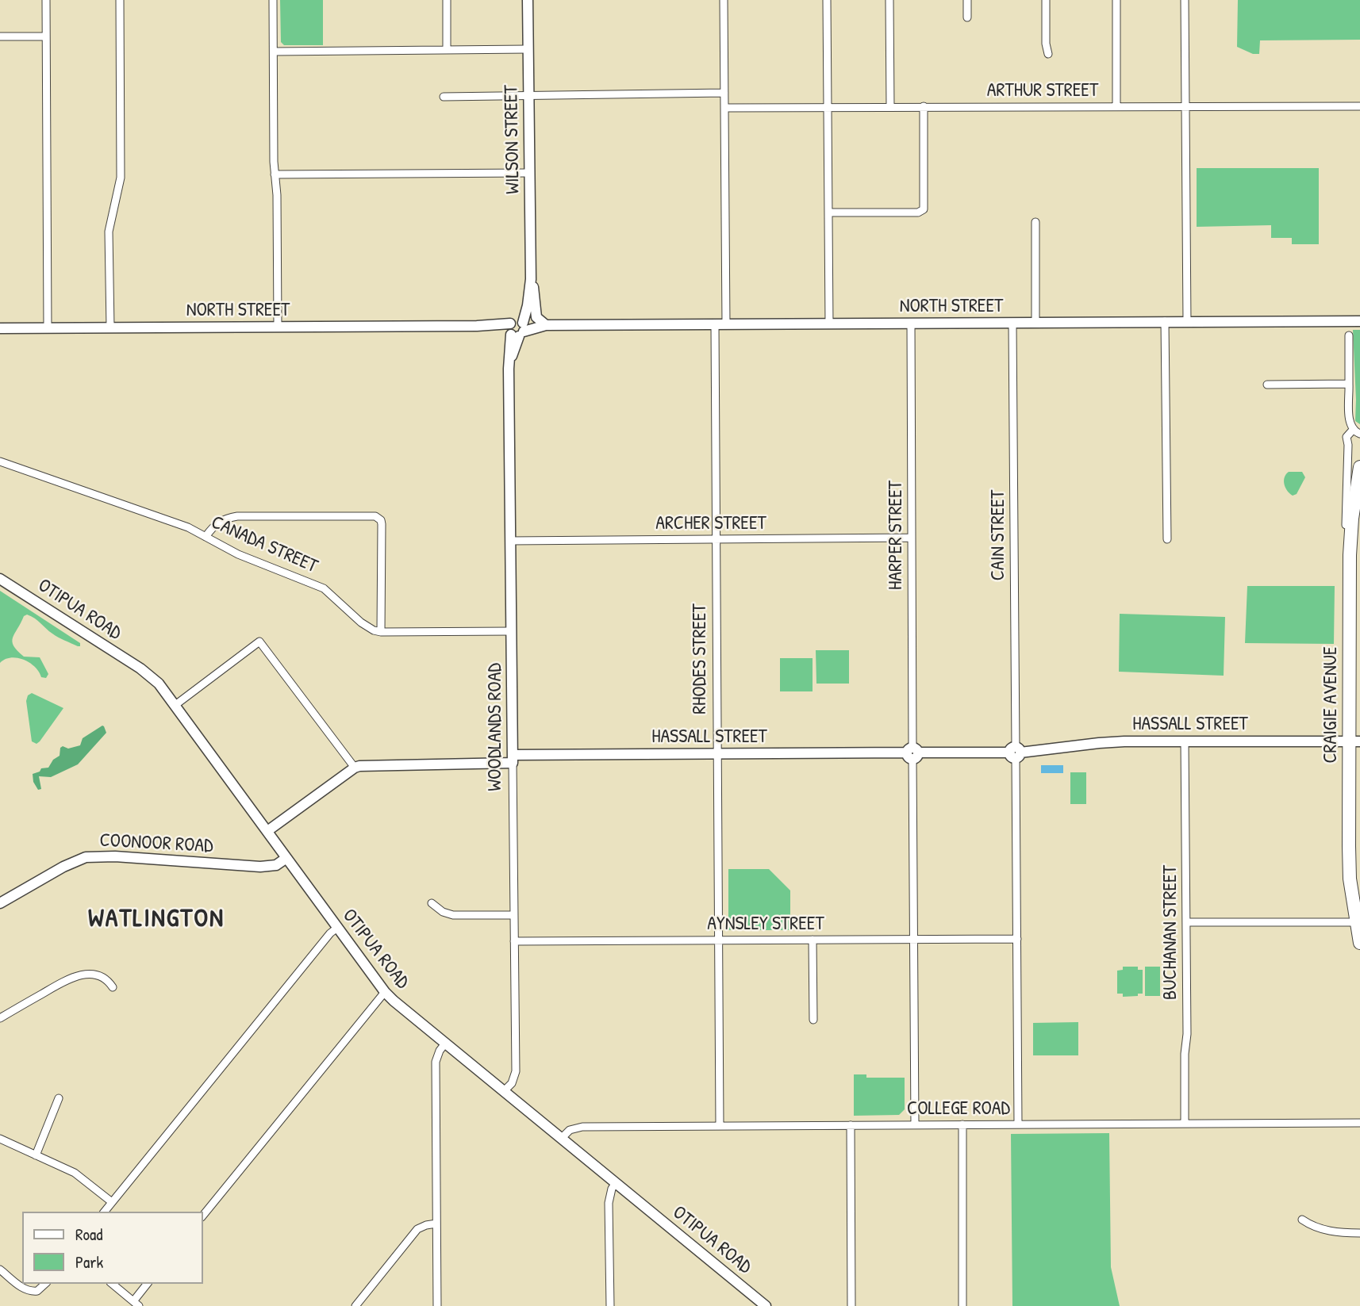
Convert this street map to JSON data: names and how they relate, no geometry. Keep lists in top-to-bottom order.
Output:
{
  "streets": {
    "highway": ["CRAIGIE AVENUE"],
    "street": [
      "ARTHUR STREET",
      "WILSON STREET",
      "NORTH STREET",
      "ARCHER STREET",
      "HARPER STREET",
      "CAIN STREET",
      "CANADA STREET",
      "OTIPUA ROAD",
      "RHODES STREET",
      "HASSALL STREET",
      "WOODLANDS ROAD",
      "COONOOR ROAD",
      "AYNSLEY STREET",
      "BUCHANAN STREET",
      "COLLEGE ROAD"
    ]
  },
  "crossings": [
    ["WILSON STREET", "NORTH STREET"],
    ["WILSON STREET", "WOODLANDS ROAD"],
    ["NORTH STREET", "HARPER STREET"],
    ["NORTH STREET", "CAIN STREET"],
    ["NORTH STREET", "RHODES STREET"],
    ["NORTH STREET", "WOODLANDS ROAD"],
    ["ARCHER STREET", "HARPER STREET"],
    ["ARCHER STREET", "RHODES STREET"],
    ["ARCHER STREET", "WOODLANDS ROAD"],
    ["HARPER STREET", "HASSALL STREET"],
    ["HARPER STREET", "AYNSLEY STREET"],
    ["HARPER STREET", "COLLEGE ROAD"],
    ["CAIN STREET", "HASSALL STREET"],
    ["CAIN STREET", "AYNSLEY STREET"],
    ["CAIN STREET", "COLLEGE ROAD"],
    ["CANADA STREET", "WOODLANDS ROAD"],
    ["OTIPUA ROAD", "WOODLANDS ROAD"],
    ["OTIPUA ROAD", "COONOOR ROAD"],
    ["OTIPUA ROAD", "COLLEGE ROAD"],
    ["RHODES STREET", "HASSALL STREET"],
    ["RHODES STREET", "AYNSLEY STREET"],
    ["RHODES STREET", "COLLEGE ROAD"],
    ["CRAIGIE AVENUE", "HASSALL STREET"],
    ["HASSALL STREET", "WOODLANDS ROAD"],
    ["HASSALL STREET", "BUCHANAN STREET"],
    ["WOODLANDS ROAD", "AYNSLEY STREET"],
    ["BUCHANAN STREET", "COLLEGE ROAD"]
  ],
  "districts": ["WATLINGTON"],
  "legend": ["Road", "Park"]
}
